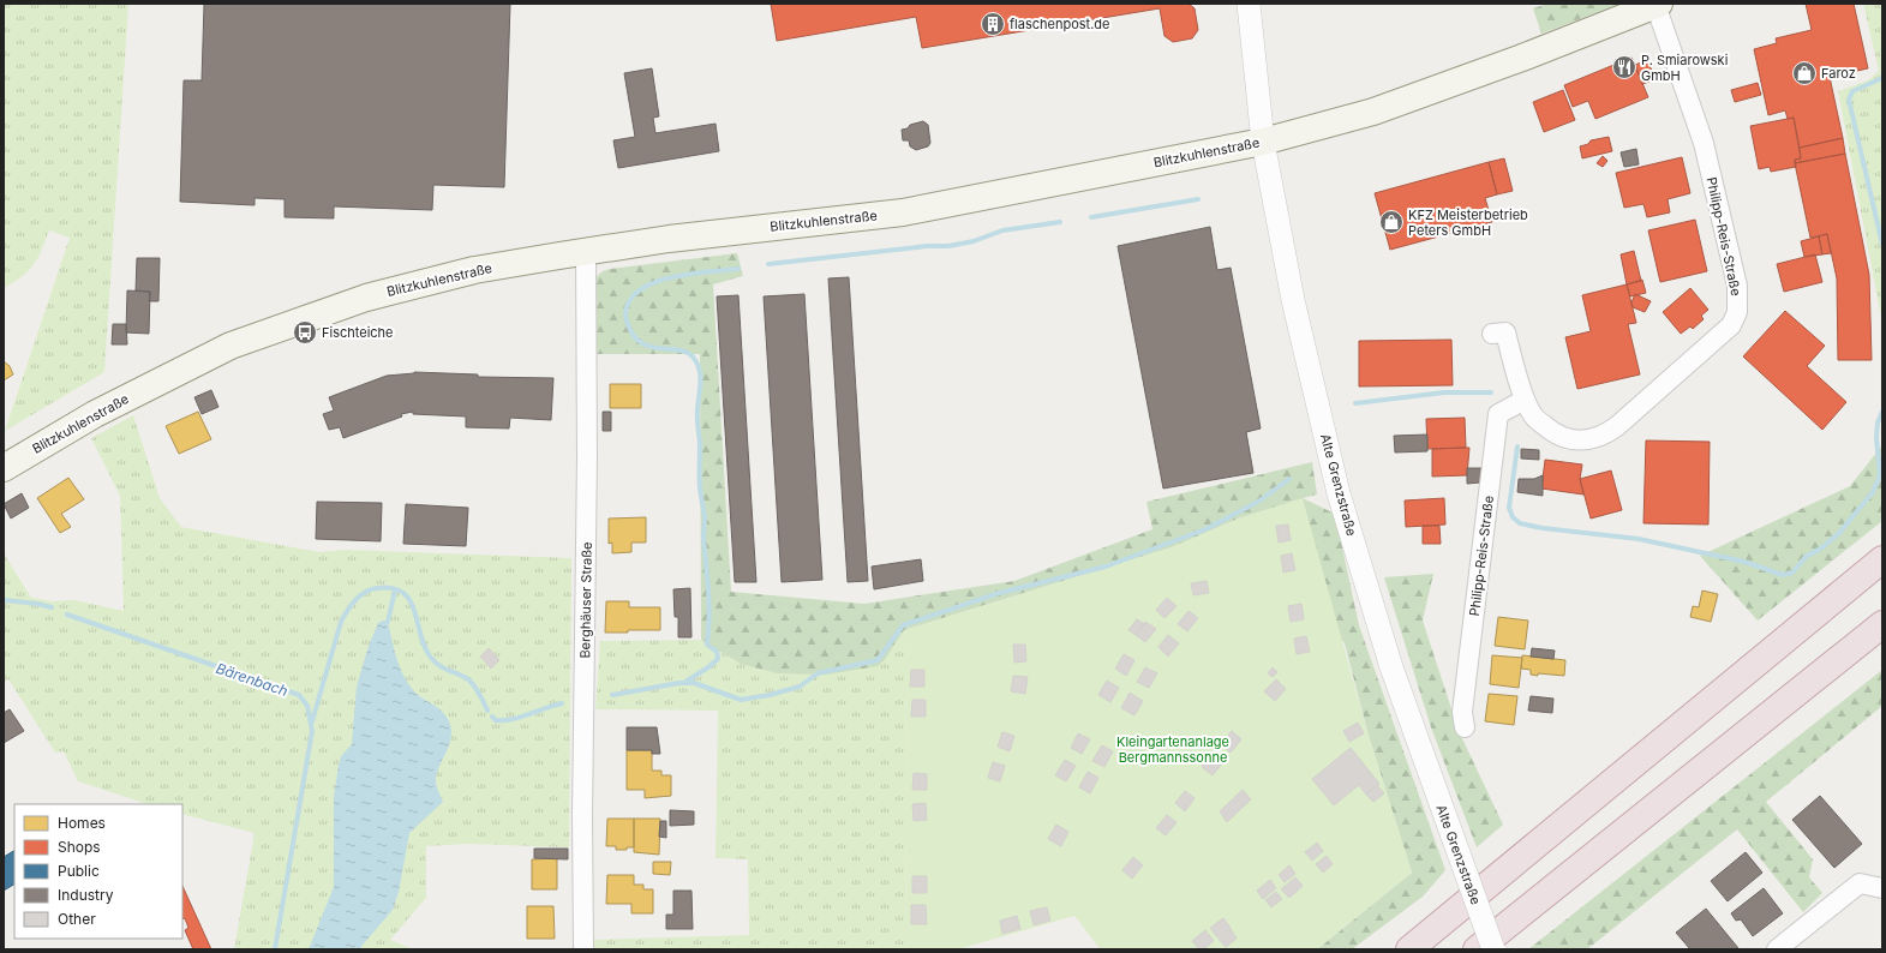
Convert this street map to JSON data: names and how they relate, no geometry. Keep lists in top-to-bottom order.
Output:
{
  "streets": {
    "main road": ["Blitzkuhlenstraße"],
    "street": ["Philipp-Reis-Straße", "Alte Grenzstraße", "Berghäuser Straße"]
  },
  "crossings": [
    ["Blitzkuhlenstraße", "Philipp-Reis-Straße"],
    ["Blitzkuhlenstraße", "Alte Grenzstraße"],
    ["Blitzkuhlenstraße", "Berghäuser Straße"]
  ],
  "water": ["Bärenbach"],
  "parks": ["Kleingartenanlage Bergmannssonne"],
  "places": {
    "building": ["flaschenpost.de"],
    "restaurant": ["P. Smiarowski GmbH"],
    "shop": ["Faroz", "KFZ Meisterbetrieb Peters GmbH"],
    "bus stop": ["Fischteiche"]
  },
  "legend": [
    "Homes",
    "Shops",
    "Public",
    "Industry",
    "Other"
  ]
}
